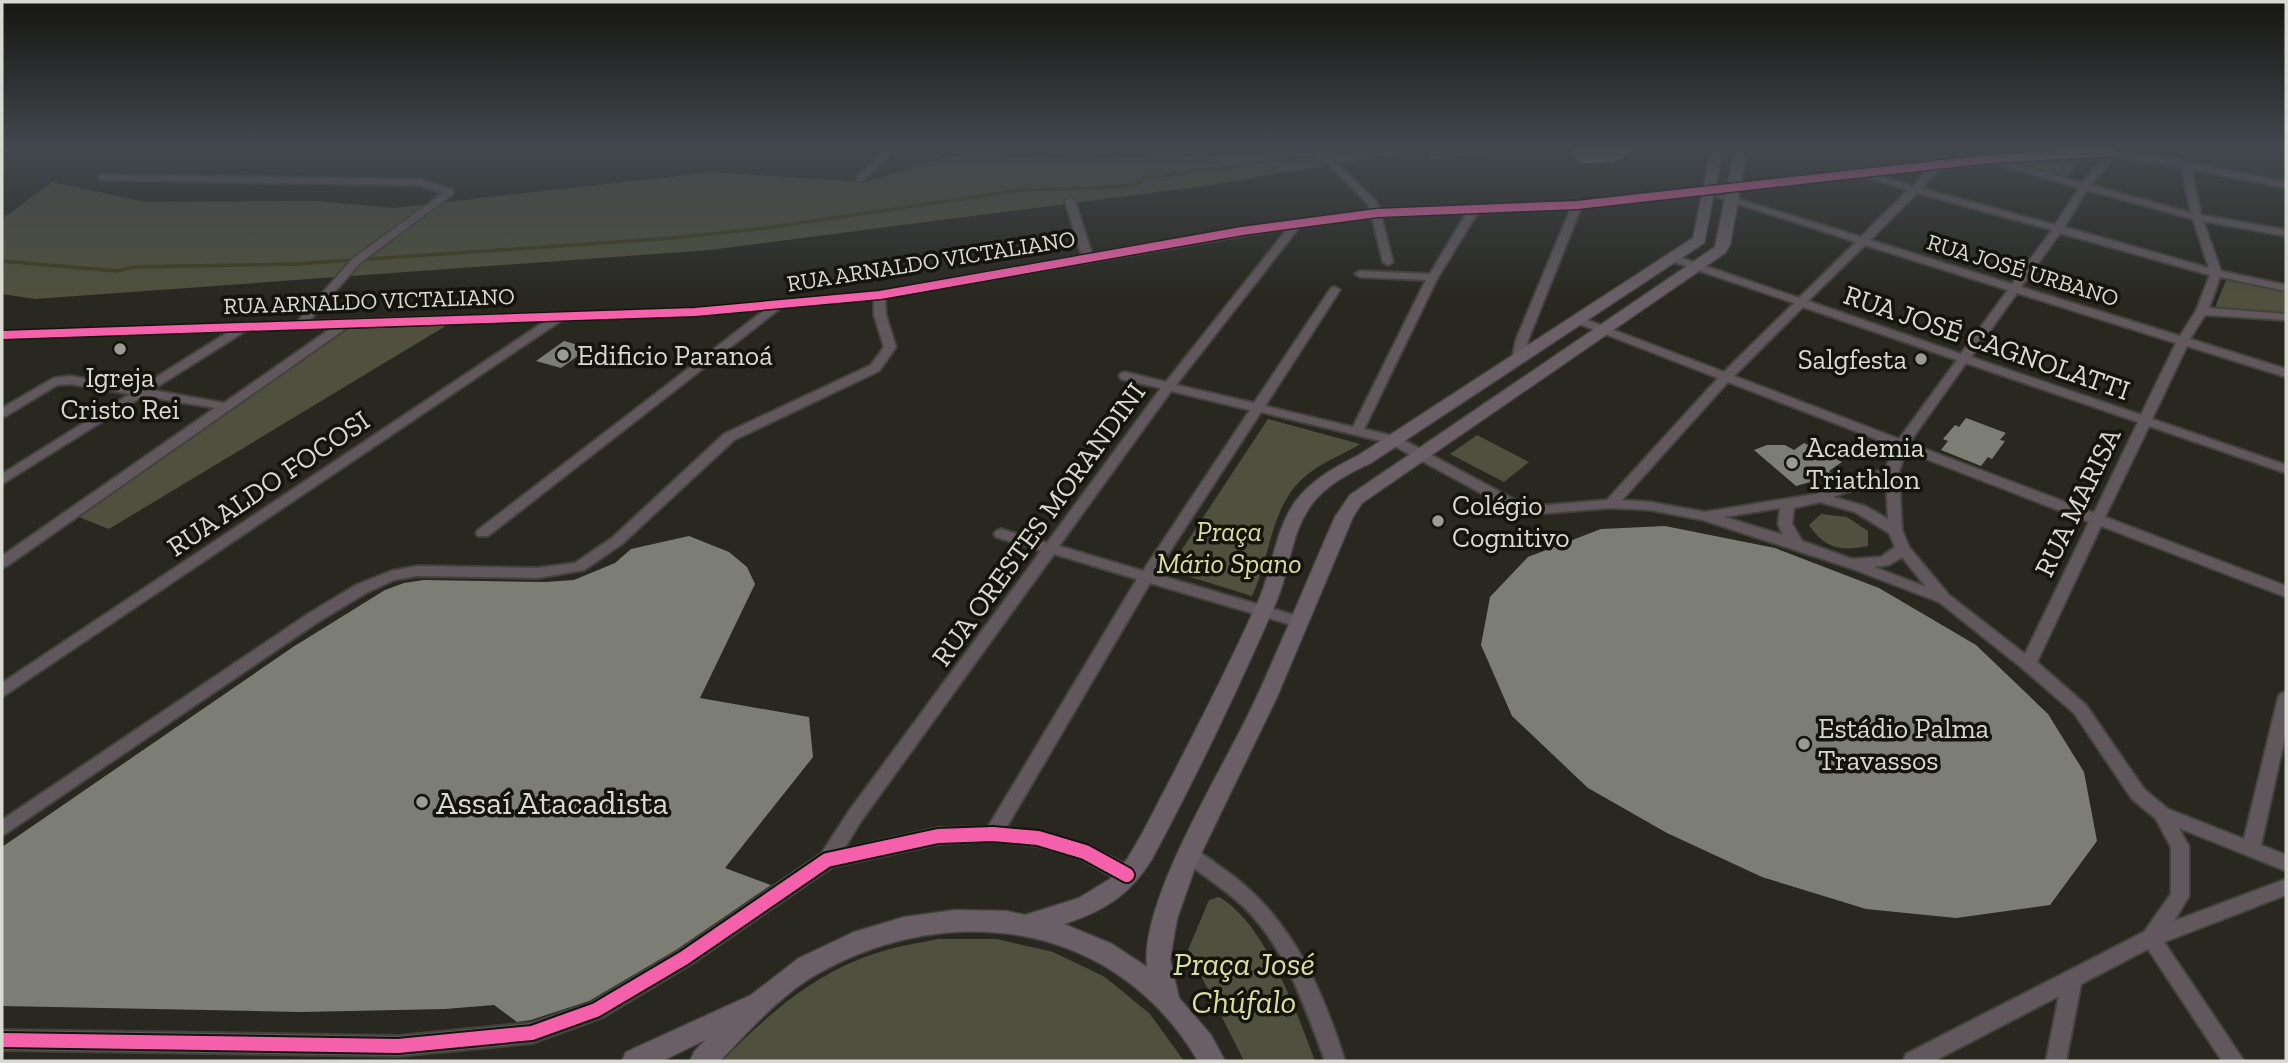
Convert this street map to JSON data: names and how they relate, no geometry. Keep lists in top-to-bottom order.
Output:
{
  "streets": {
    "street": [
      "RUA ARNALDO VICTALIANO",
      "RUA JOSÉ URBANO",
      "RUA JOSÉ CAGNOLATTI",
      "RUA ALDO FOCOSI",
      "RUA MARISA",
      "RUA ORESTES MORANDINI"
    ]
  },
  "crossings": [
    ["RUA ARNALDO VICTALIANO", "RUA ALDO FOCOSI"],
    ["RUA ARNALDO VICTALIANO", "RUA ORESTES MORANDINI"],
    ["RUA JOSÉ URBANO", "RUA MARISA"],
    ["RUA JOSÉ CAGNOLATTI", "RUA MARISA"]
  ],
  "parks": ["Praça Mário Spano", "Praça José Chúfalo"],
  "places": [
    "Igreja Cristo Rei",
    "Edificio Paranoá",
    "Salgfesta",
    "Academia Triathlon",
    "Colégio Cognitivo",
    "Estádio Palma Travassos",
    "Assaí Atacadista"
  ]
}
